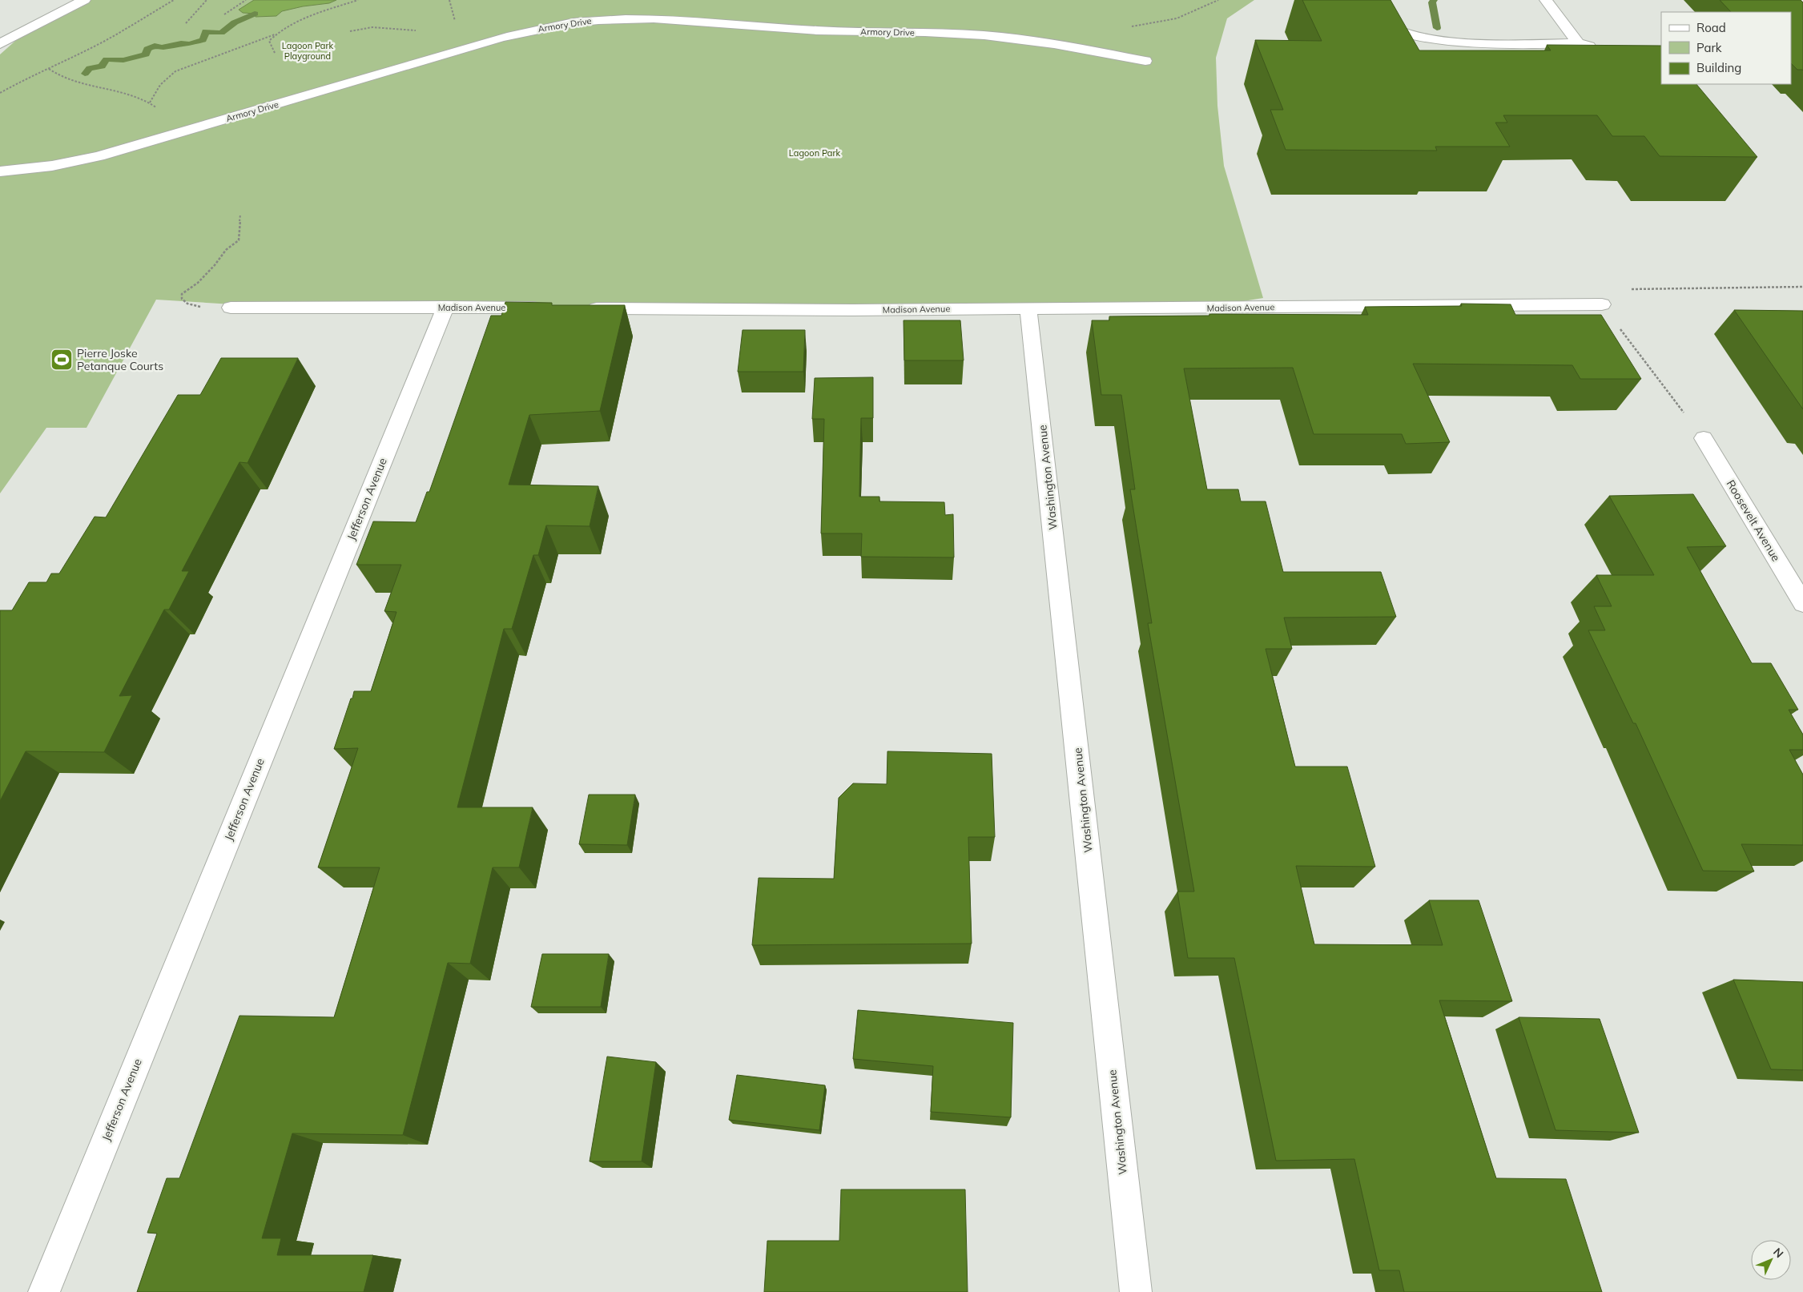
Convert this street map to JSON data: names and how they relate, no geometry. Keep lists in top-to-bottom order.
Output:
{
  "streets": {
    "street": [
      "Armory Drive",
      "Madison Avenue",
      "Washington Avenue",
      "Jefferson Avenue",
      "Roosevelt Avenue"
    ]
  },
  "crossings": [
    ["Madison Avenue", "Washington Avenue"],
    ["Madison Avenue", "Jefferson Avenue"]
  ],
  "parks": ["Lagoon Park Playground", "Lagoon Park"],
  "places": {
    "sports": ["Pierre Joske Petanque Courts"]
  },
  "legend": ["Road", "Park", "Building"],
  "north": "top right"
}
